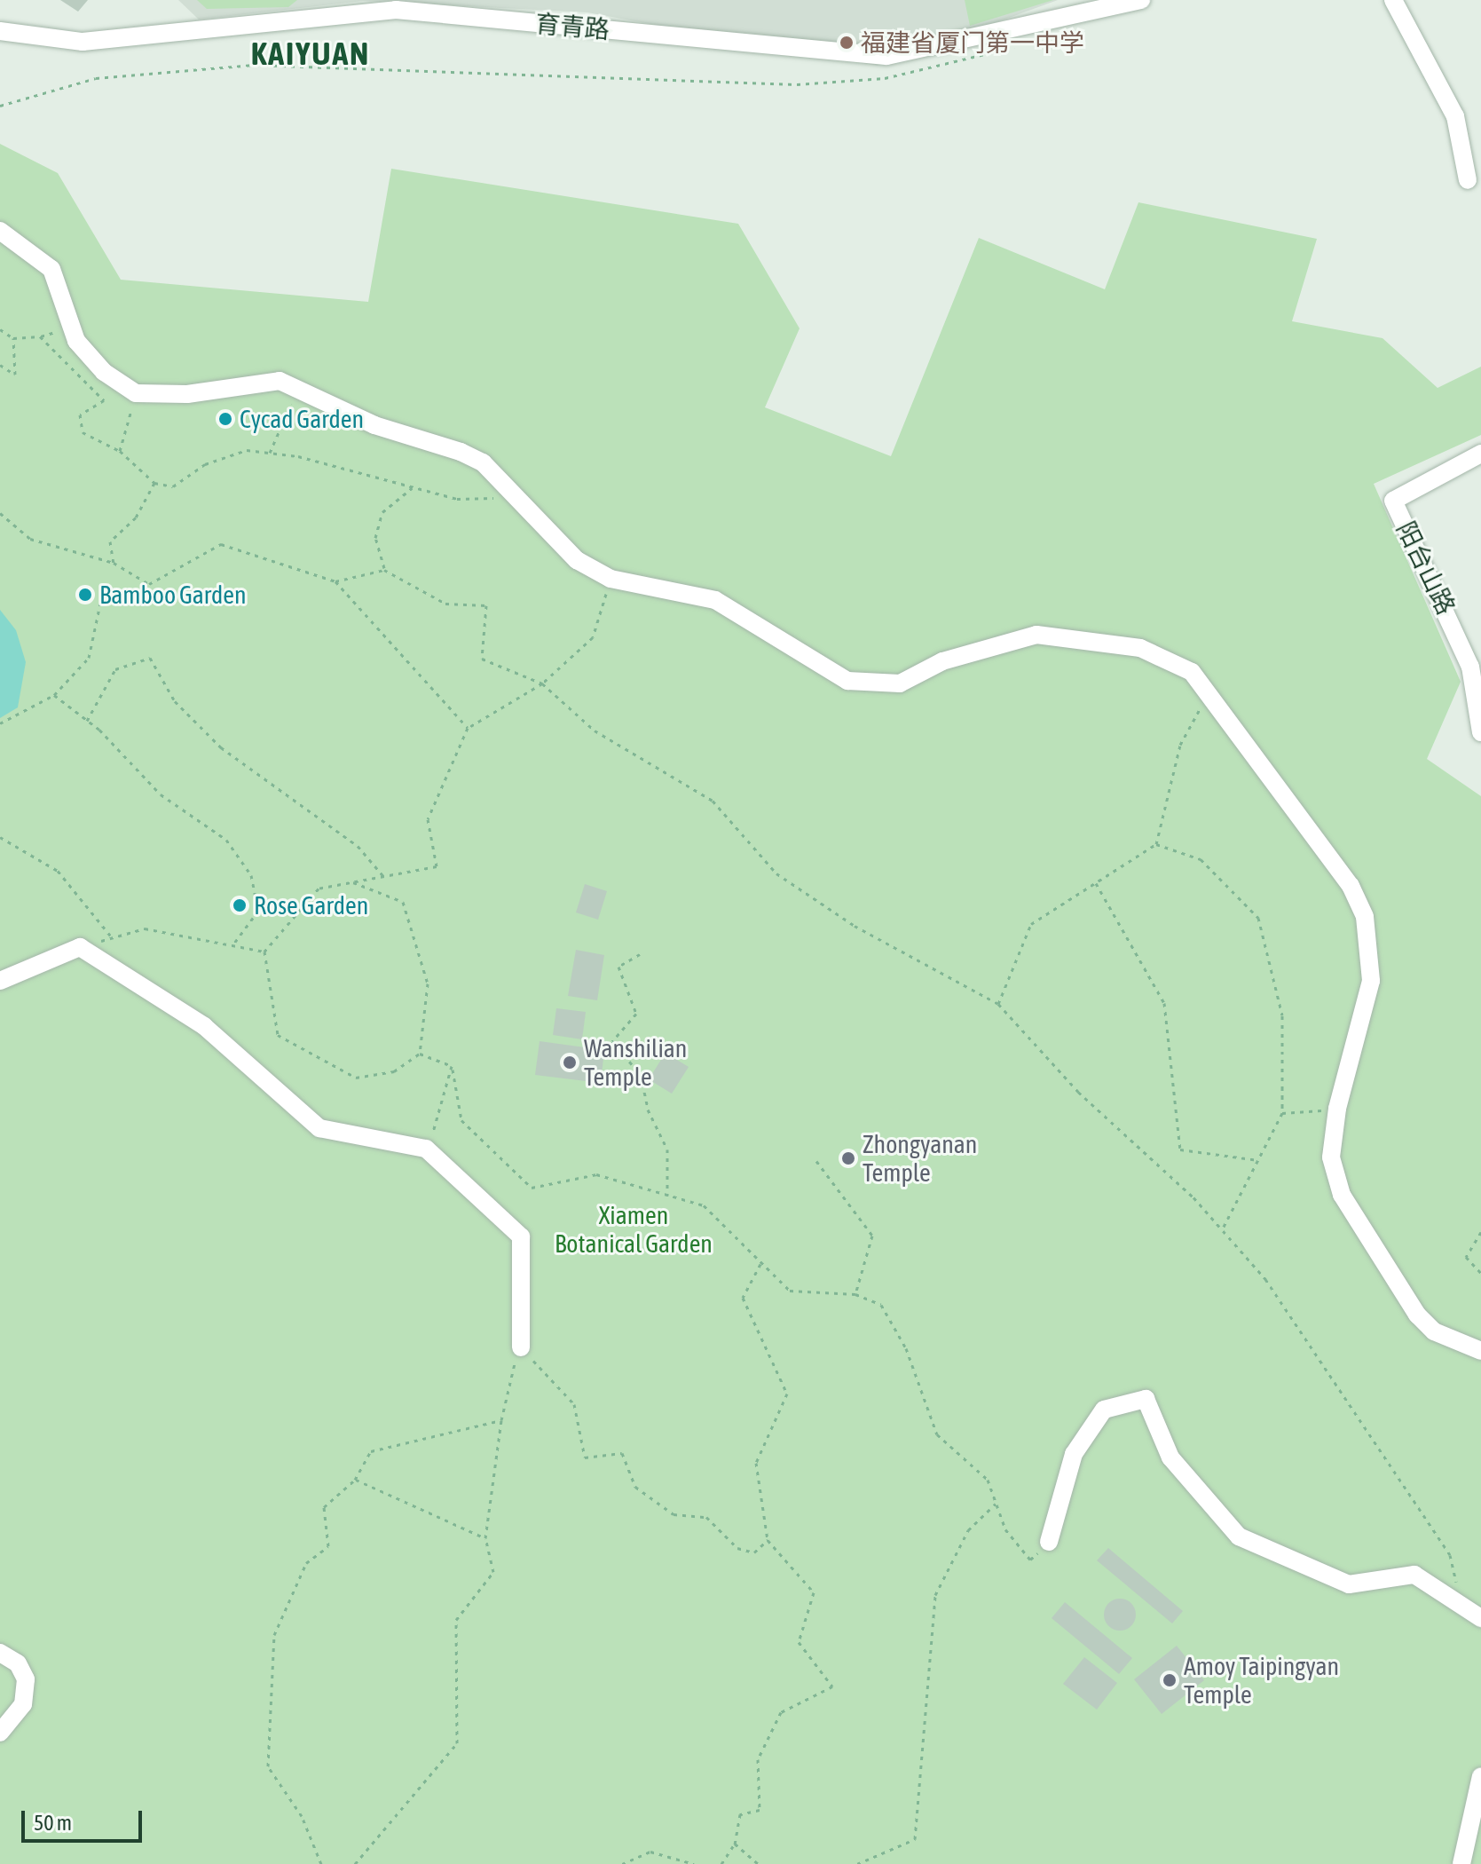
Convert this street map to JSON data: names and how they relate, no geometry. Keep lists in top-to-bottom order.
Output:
{
  "streets": {
    "street": ["育青路", "阳台山路"]
  },
  "districts": ["KAIYUAN"],
  "parks": ["Xiamen Botanical Garden"],
  "places": [
    "福建省厦门第一中学",
    "Cycad Garden",
    "Bamboo Garden",
    "Rose Garden",
    "Wanshilian Temple",
    "Zhongyanan Temple",
    "Amoy Taipingyan Temple"
  ],
  "scale_bar": "50 m"
}
